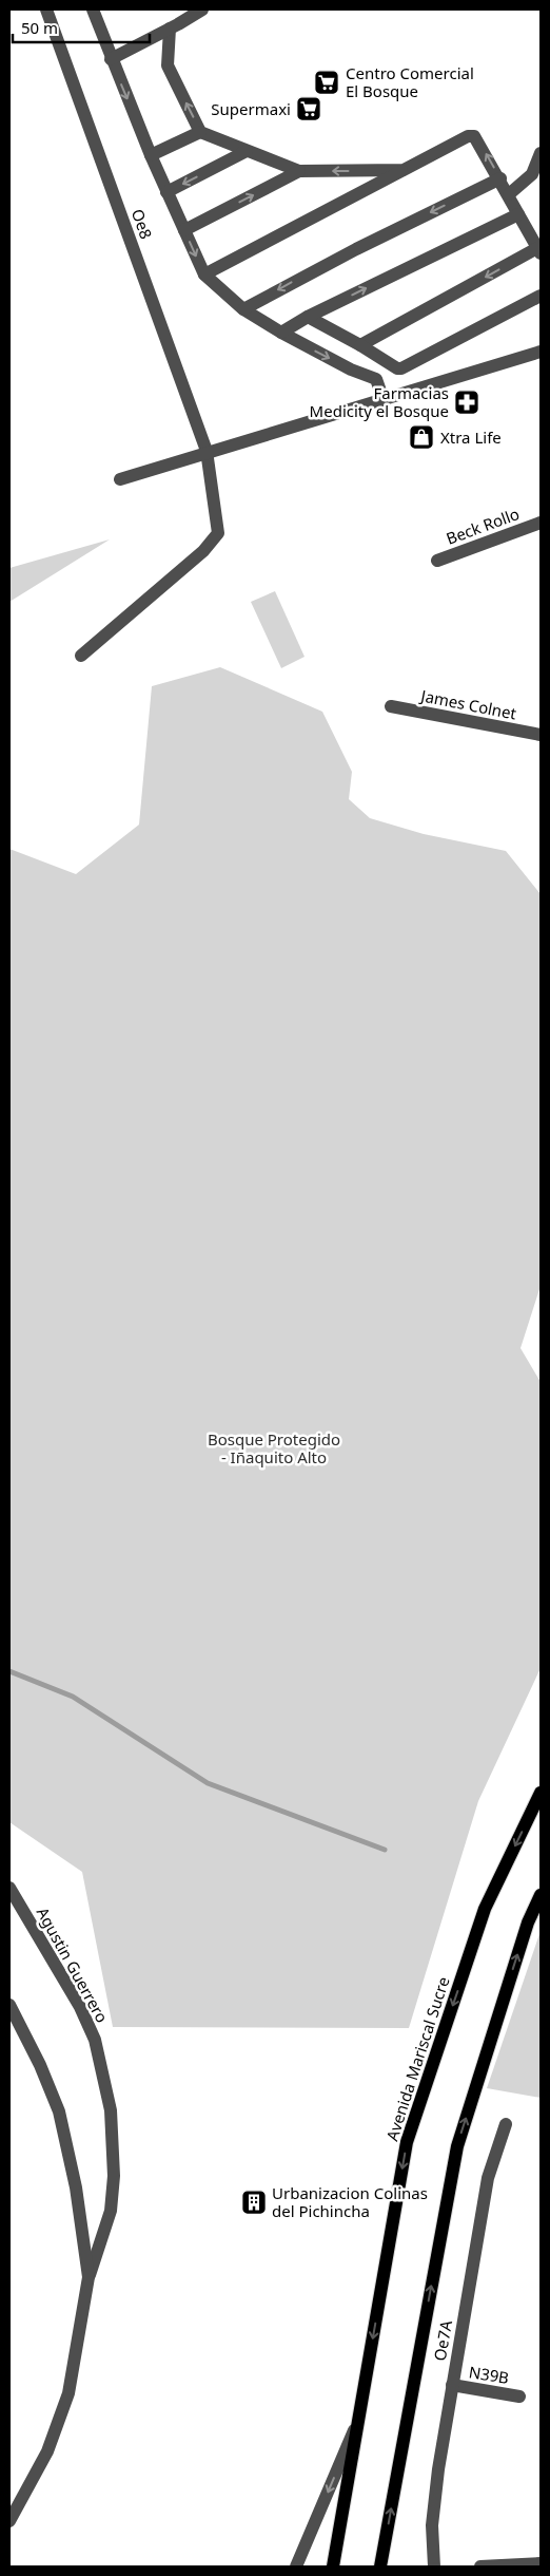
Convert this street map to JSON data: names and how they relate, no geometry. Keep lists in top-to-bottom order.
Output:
{
  "streets": {
    "main road": ["Avenida Mariscal Sucre"],
    "street": [
      "Oe8",
      "Beck Rollo",
      "James Colnet",
      "Agustin Guerrero",
      "Oe7A",
      "N39B"
    ]
  },
  "crossings": [
    ["Oe7A", "N39B"]
  ],
  "parks": ["Bosque Protegido - Iñaquito Alto"],
  "places": {
    "supermarket": ["Centro Comercial El Bosque", "Supermaxi"],
    "pharmacy": ["Farmacias Medicity el Bosque"],
    "shop": ["Xtra Life"],
    "building": ["Urbanizacion Colinas del Pichincha"]
  },
  "scale_bar": "50 m"
}
